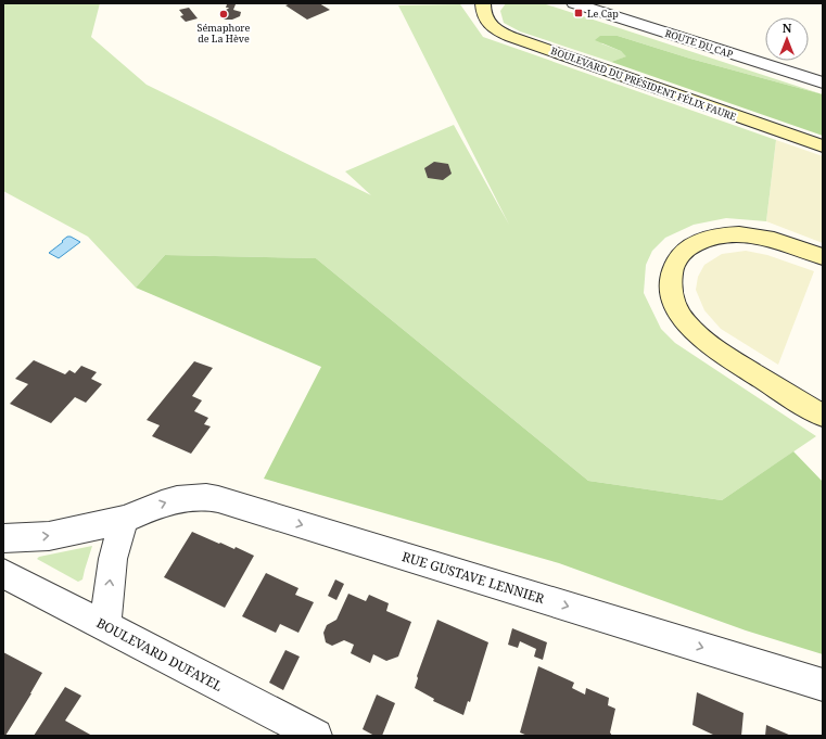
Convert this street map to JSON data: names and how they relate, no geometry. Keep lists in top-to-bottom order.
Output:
{
  "streets": {
    "street": [
      "ROUTE DU CAP",
      "BOULEVARD DU PRÉSIDENT FÉLIX FAURE",
      "RUE GUSTAVE LENNIER",
      "BOULEVARD DUFAYEL"
    ]
  },
  "one_way": ["RUE GUSTAVE LENNIER"],
  "places": {
    "transit": ["Le Cap"],
    "other": ["Sémaphore de La Hève"]
  },
  "north": "top"
}
